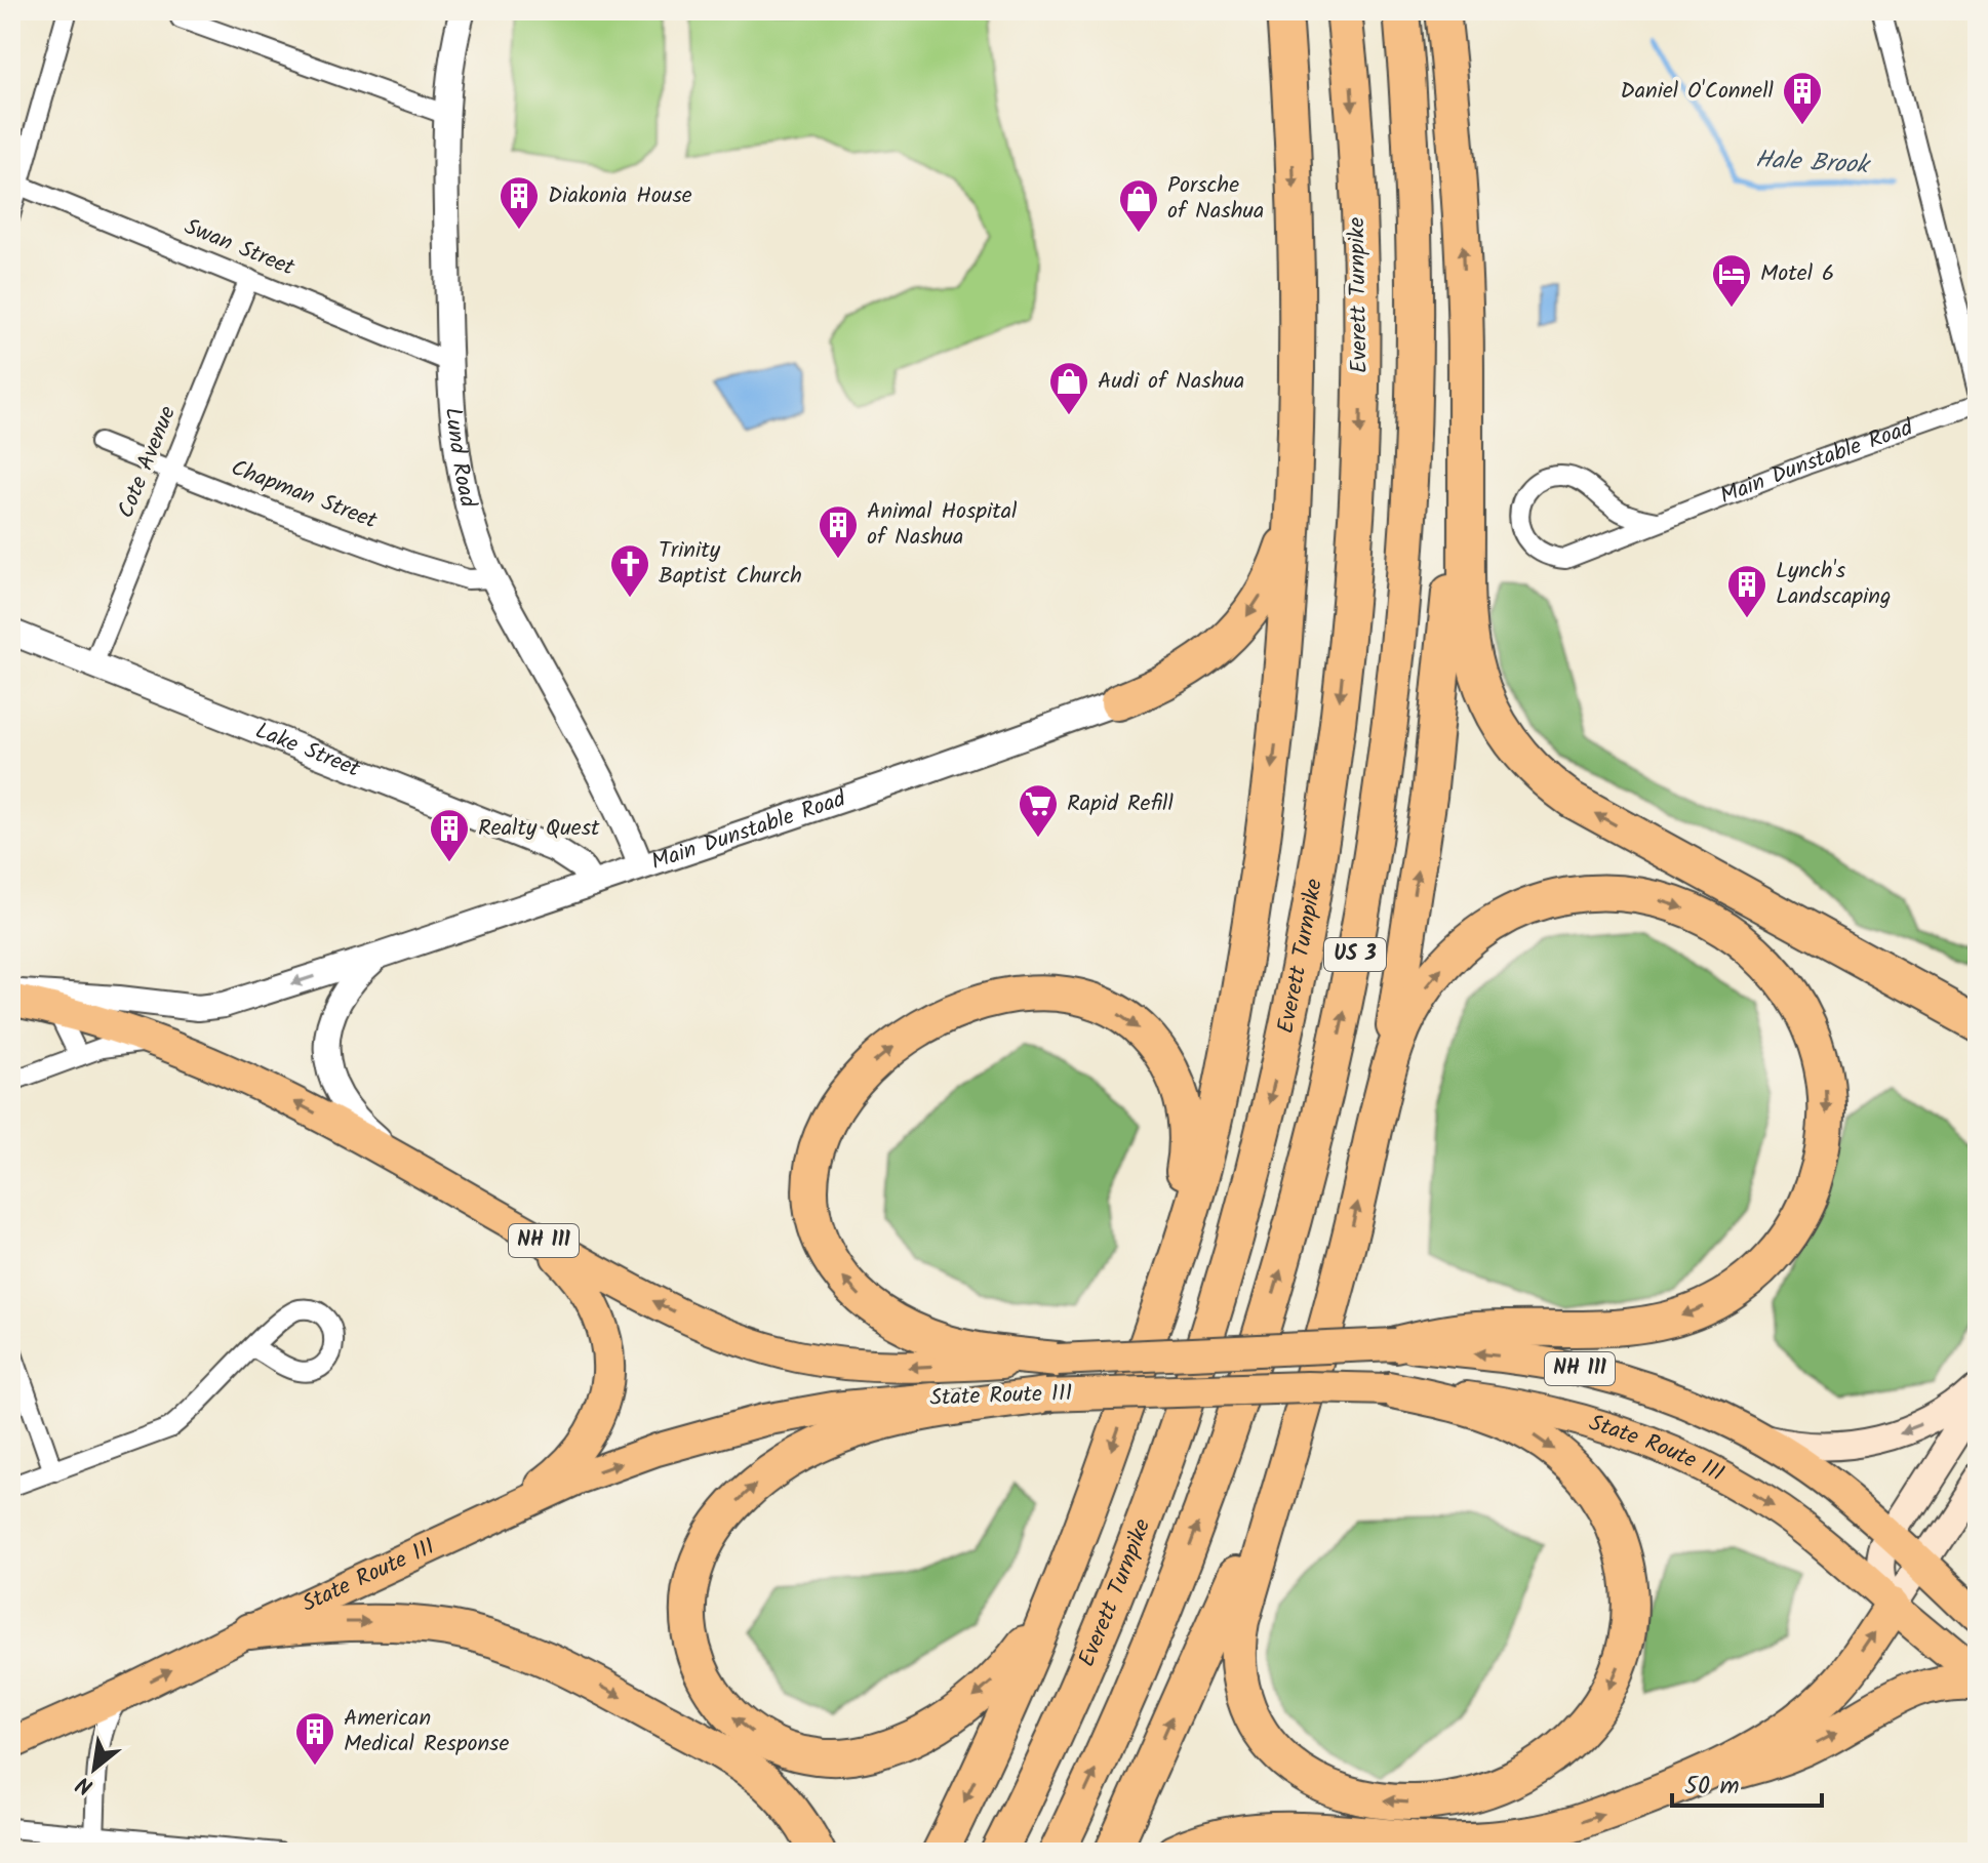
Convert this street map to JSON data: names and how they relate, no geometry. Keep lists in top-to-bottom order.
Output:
{
  "streets": {
    "highway": ["Everett Turnpike", "US 3"],
    "main road": ["NH 111", "State Route 111"],
    "street": [
      "Swan Street",
      "Lund Road",
      "Cote Avenue",
      "Main Dunstable Road",
      "Chapman Street",
      "Lake Street"
    ]
  },
  "crossings": [
    ["Swan Street", "Lund Road"],
    ["Swan Street", "Cote Avenue"],
    ["Lund Road", "Main Dunstable Road"],
    ["Lund Road", "Chapman Street"],
    ["Cote Avenue", "Chapman Street"],
    ["Cote Avenue", "Lake Street"],
    ["Main Dunstable Road", "Lake Street"],
    ["Main Dunstable Road", "State Route 111"],
    ["NH 111", "State Route 111"]
  ],
  "water": ["Hale Brook"],
  "places": {
    "building": [
      "Daniel O'Connell",
      "Diakonia House",
      "Animal Hospital of Nashua",
      "Lynch's Landscaping",
      "Realty Quest",
      "American Medical Response"
    ],
    "shop": ["Porsche of Nashua", "Audi of Nashua"],
    "hotel": ["Motel 6"],
    "church": ["Trinity Baptist Church"],
    "supermarket": ["Rapid Refill"]
  },
  "scale_bar": "50 m",
  "north": "bottom left"
}
